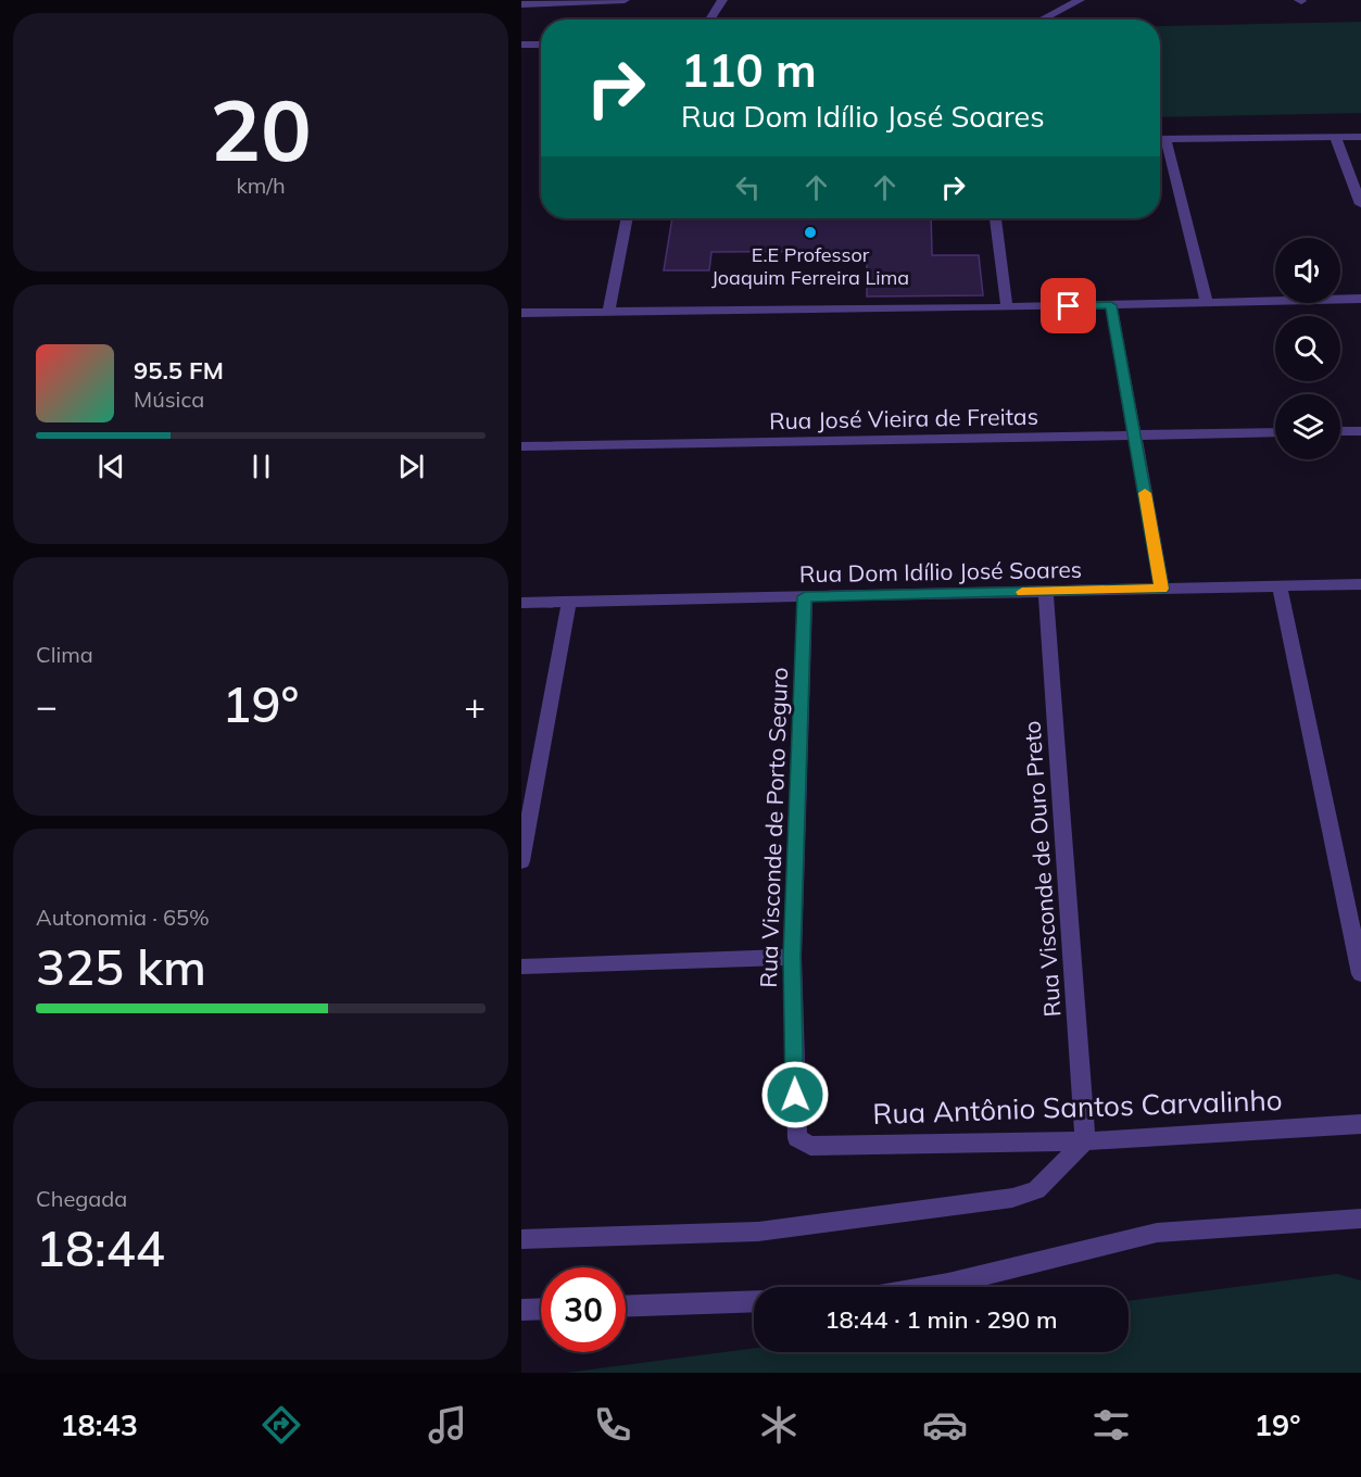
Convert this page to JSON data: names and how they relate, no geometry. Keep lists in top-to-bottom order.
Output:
{
  "streets": {
    "street": [
      "Rua José Vieira de Freitas",
      "Rua Dom Idílio José Soares",
      "Rua Visconde de Porto Seguro",
      "Rua Visconde de Ouro Preto",
      "Rua Antônio Santos Carvalinho"
    ]
  },
  "crossings": [
    ["Rua Dom Idílio José Soares", "Rua Visconde de Porto Seguro"],
    ["Rua Dom Idílio José Soares", "Rua Visconde de Ouro Preto"],
    ["Rua Visconde de Porto Seguro", "Rua Antônio Santos Carvalinho"],
    ["Rua Visconde de Ouro Preto", "Rua Antônio Santos Carvalinho"]
  ],
  "places": ["E.E Professor Joaquim Ferreira Lima"],
  "page": {
    "tile": [
      ["20", "km/h"],
      "Clima",
      ["Autonomia · 65%", "325 km"],
      ["Chegada", "18:44"]
    ],
    "turn": ["110 m", "Rua Dom Idílio José Soares"],
    "song": ["95.5 FM", "Música"],
    "heat": ["−", "19°", "+"],
    "limit": "30",
    "trip": "18:44 · 1 min · 290 m",
    "tabs": ["18:43", "19°"]
  }
}
